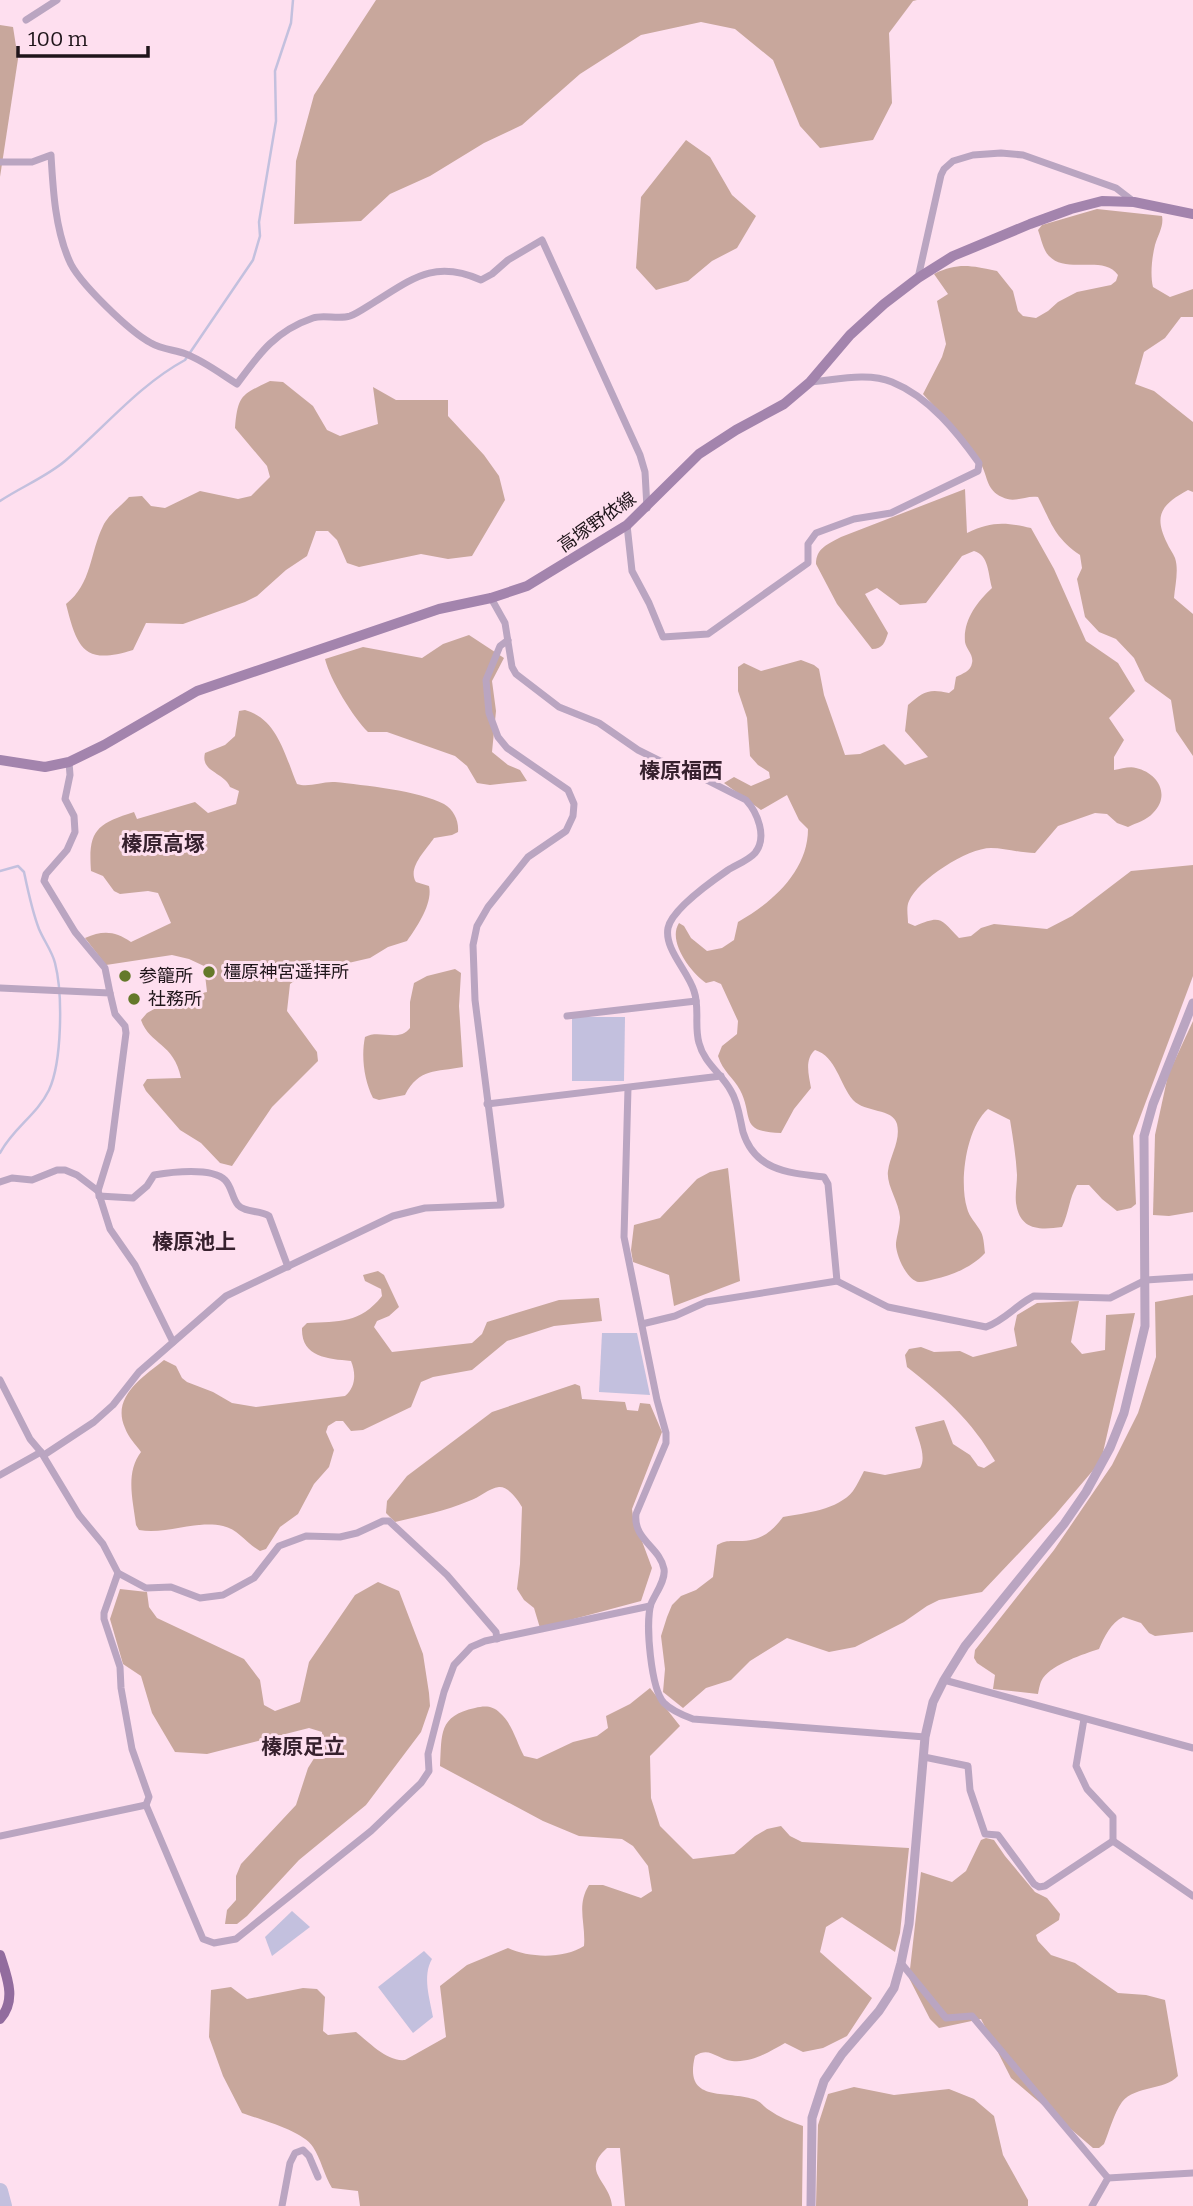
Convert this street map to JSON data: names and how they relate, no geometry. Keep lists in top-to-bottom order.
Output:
{
  "streets": {
    "main road": ["高塚野依線"]
  },
  "districts": [
    "榛原福西",
    "榛原高塚",
    "榛原池上",
    "榛原足立"
  ],
  "places": ["橿原神宮遥拝所", "参籠所", "社務所"],
  "scale_bar": "100 m"
}
